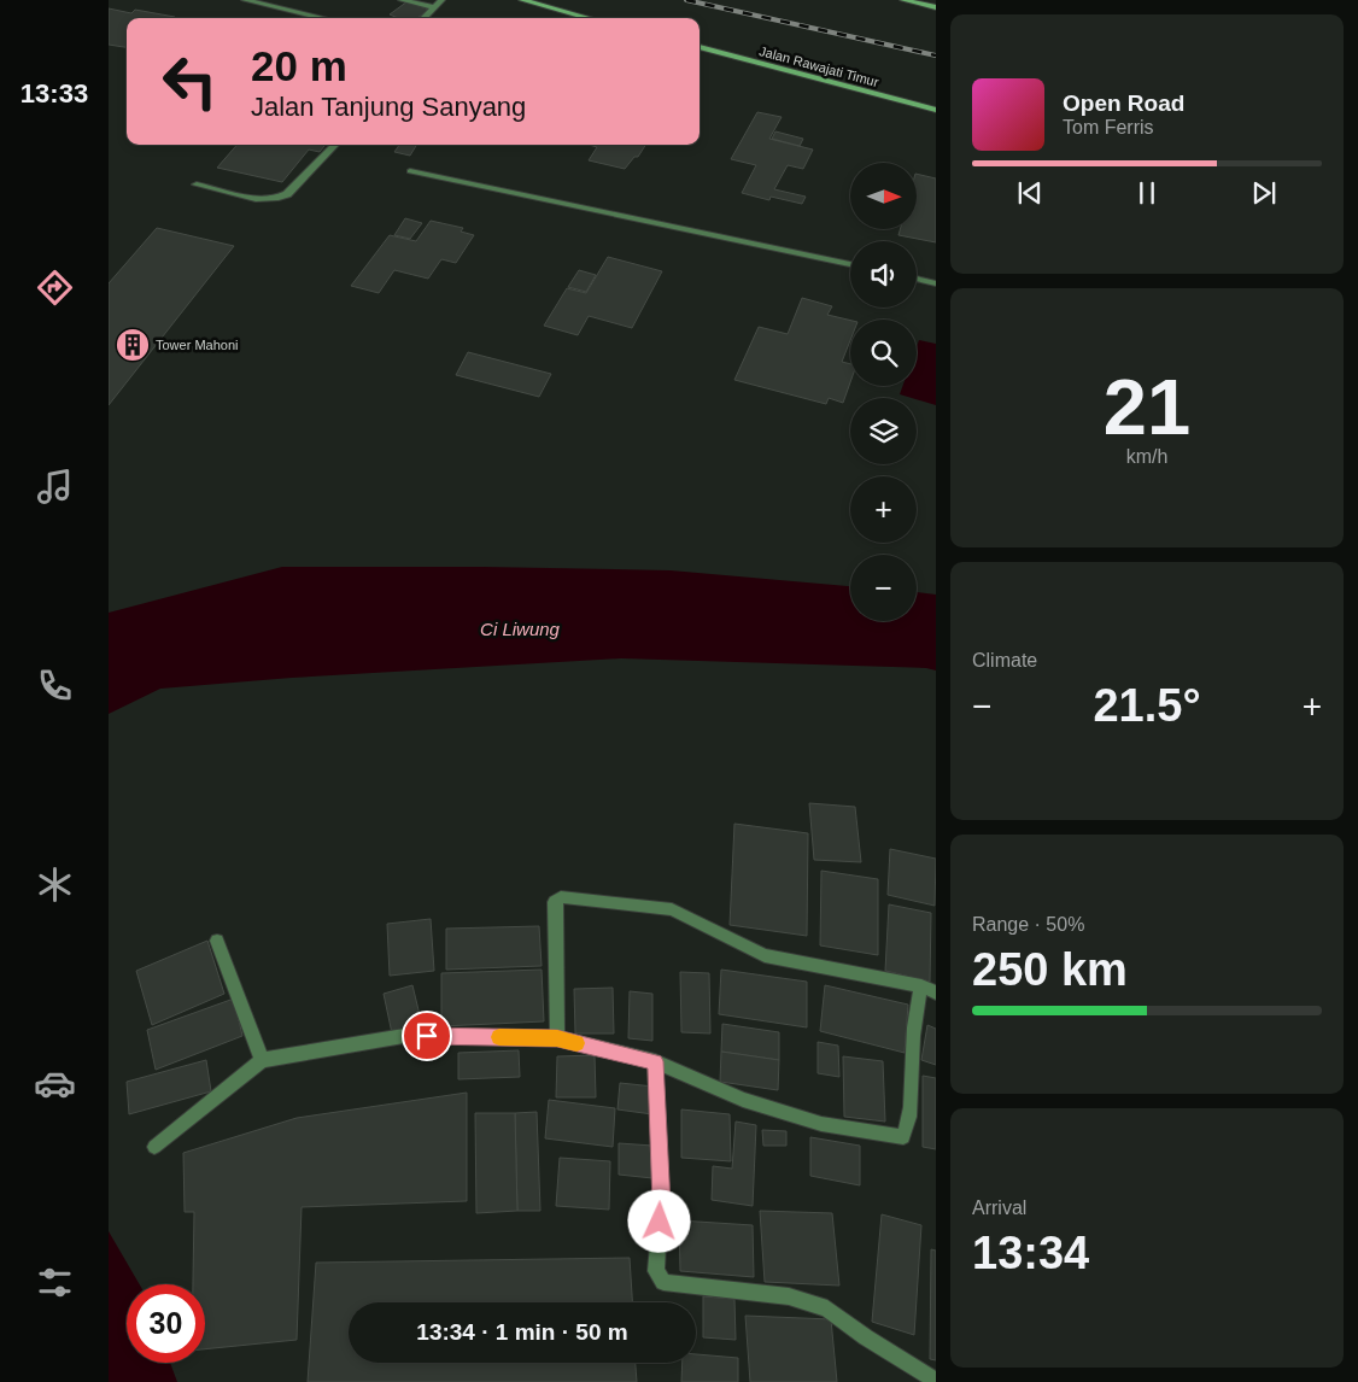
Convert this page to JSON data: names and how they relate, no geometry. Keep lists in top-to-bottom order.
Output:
{
  "streets": {
    "street": ["Jalan Rawajati Timur"]
  },
  "water": ["Ci Liwung"],
  "places": {
    "building": ["Tower Mahoni"]
  },
  "north": "right",
  "page": {
    "tabs": "13:33",
    "turn": ["20 m", "Jalan Tanjung Sanyang"],
    "song": ["Open Road", "Tom Ferris"],
    "map_buttons": ["+", "−"],
    "tile": [
      ["21", "km/h"],
      "Climate",
      ["Range · 50%", "250 km"],
      ["Arrival", "13:34"]
    ],
    "heat": ["−", "21.5°", "+"],
    "limit": "30",
    "trip": "13:34 · 1 min · 50 m"
  }
}
